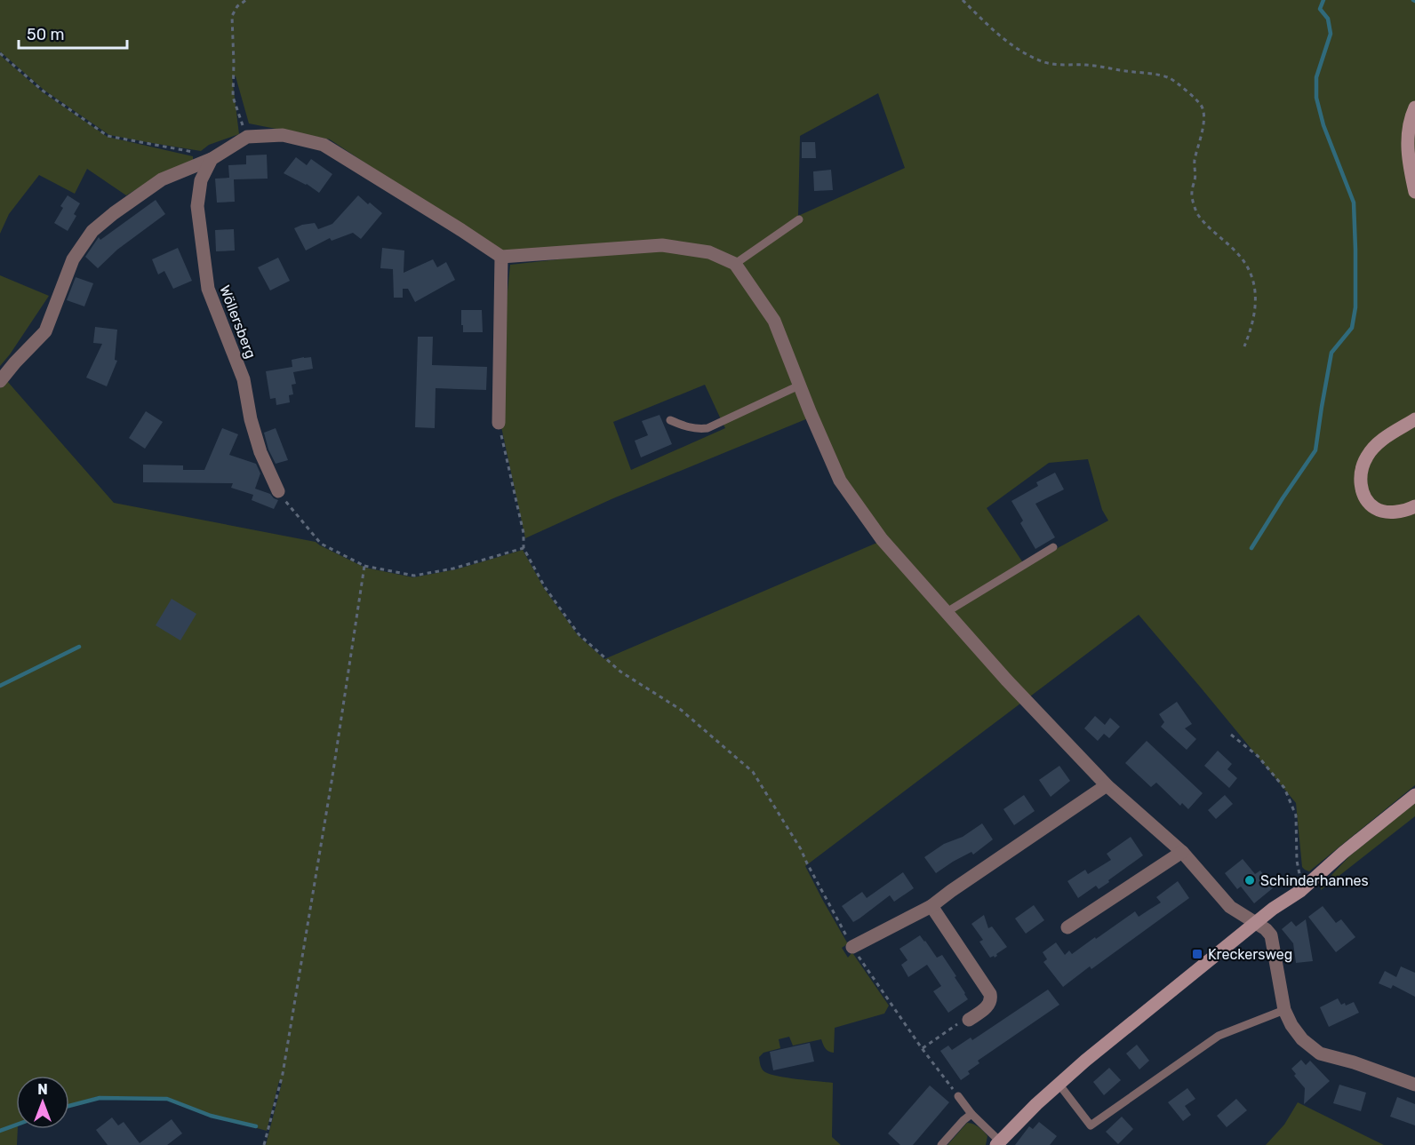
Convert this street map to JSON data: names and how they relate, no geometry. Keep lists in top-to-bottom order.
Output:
{
  "streets": {
    "street": ["Wöllersberg"]
  },
  "places": {
    "other": ["Schinderhannes"],
    "transit": ["Kreckersweg"]
  },
  "scale_bar": "50 m",
  "north": "top"
}
